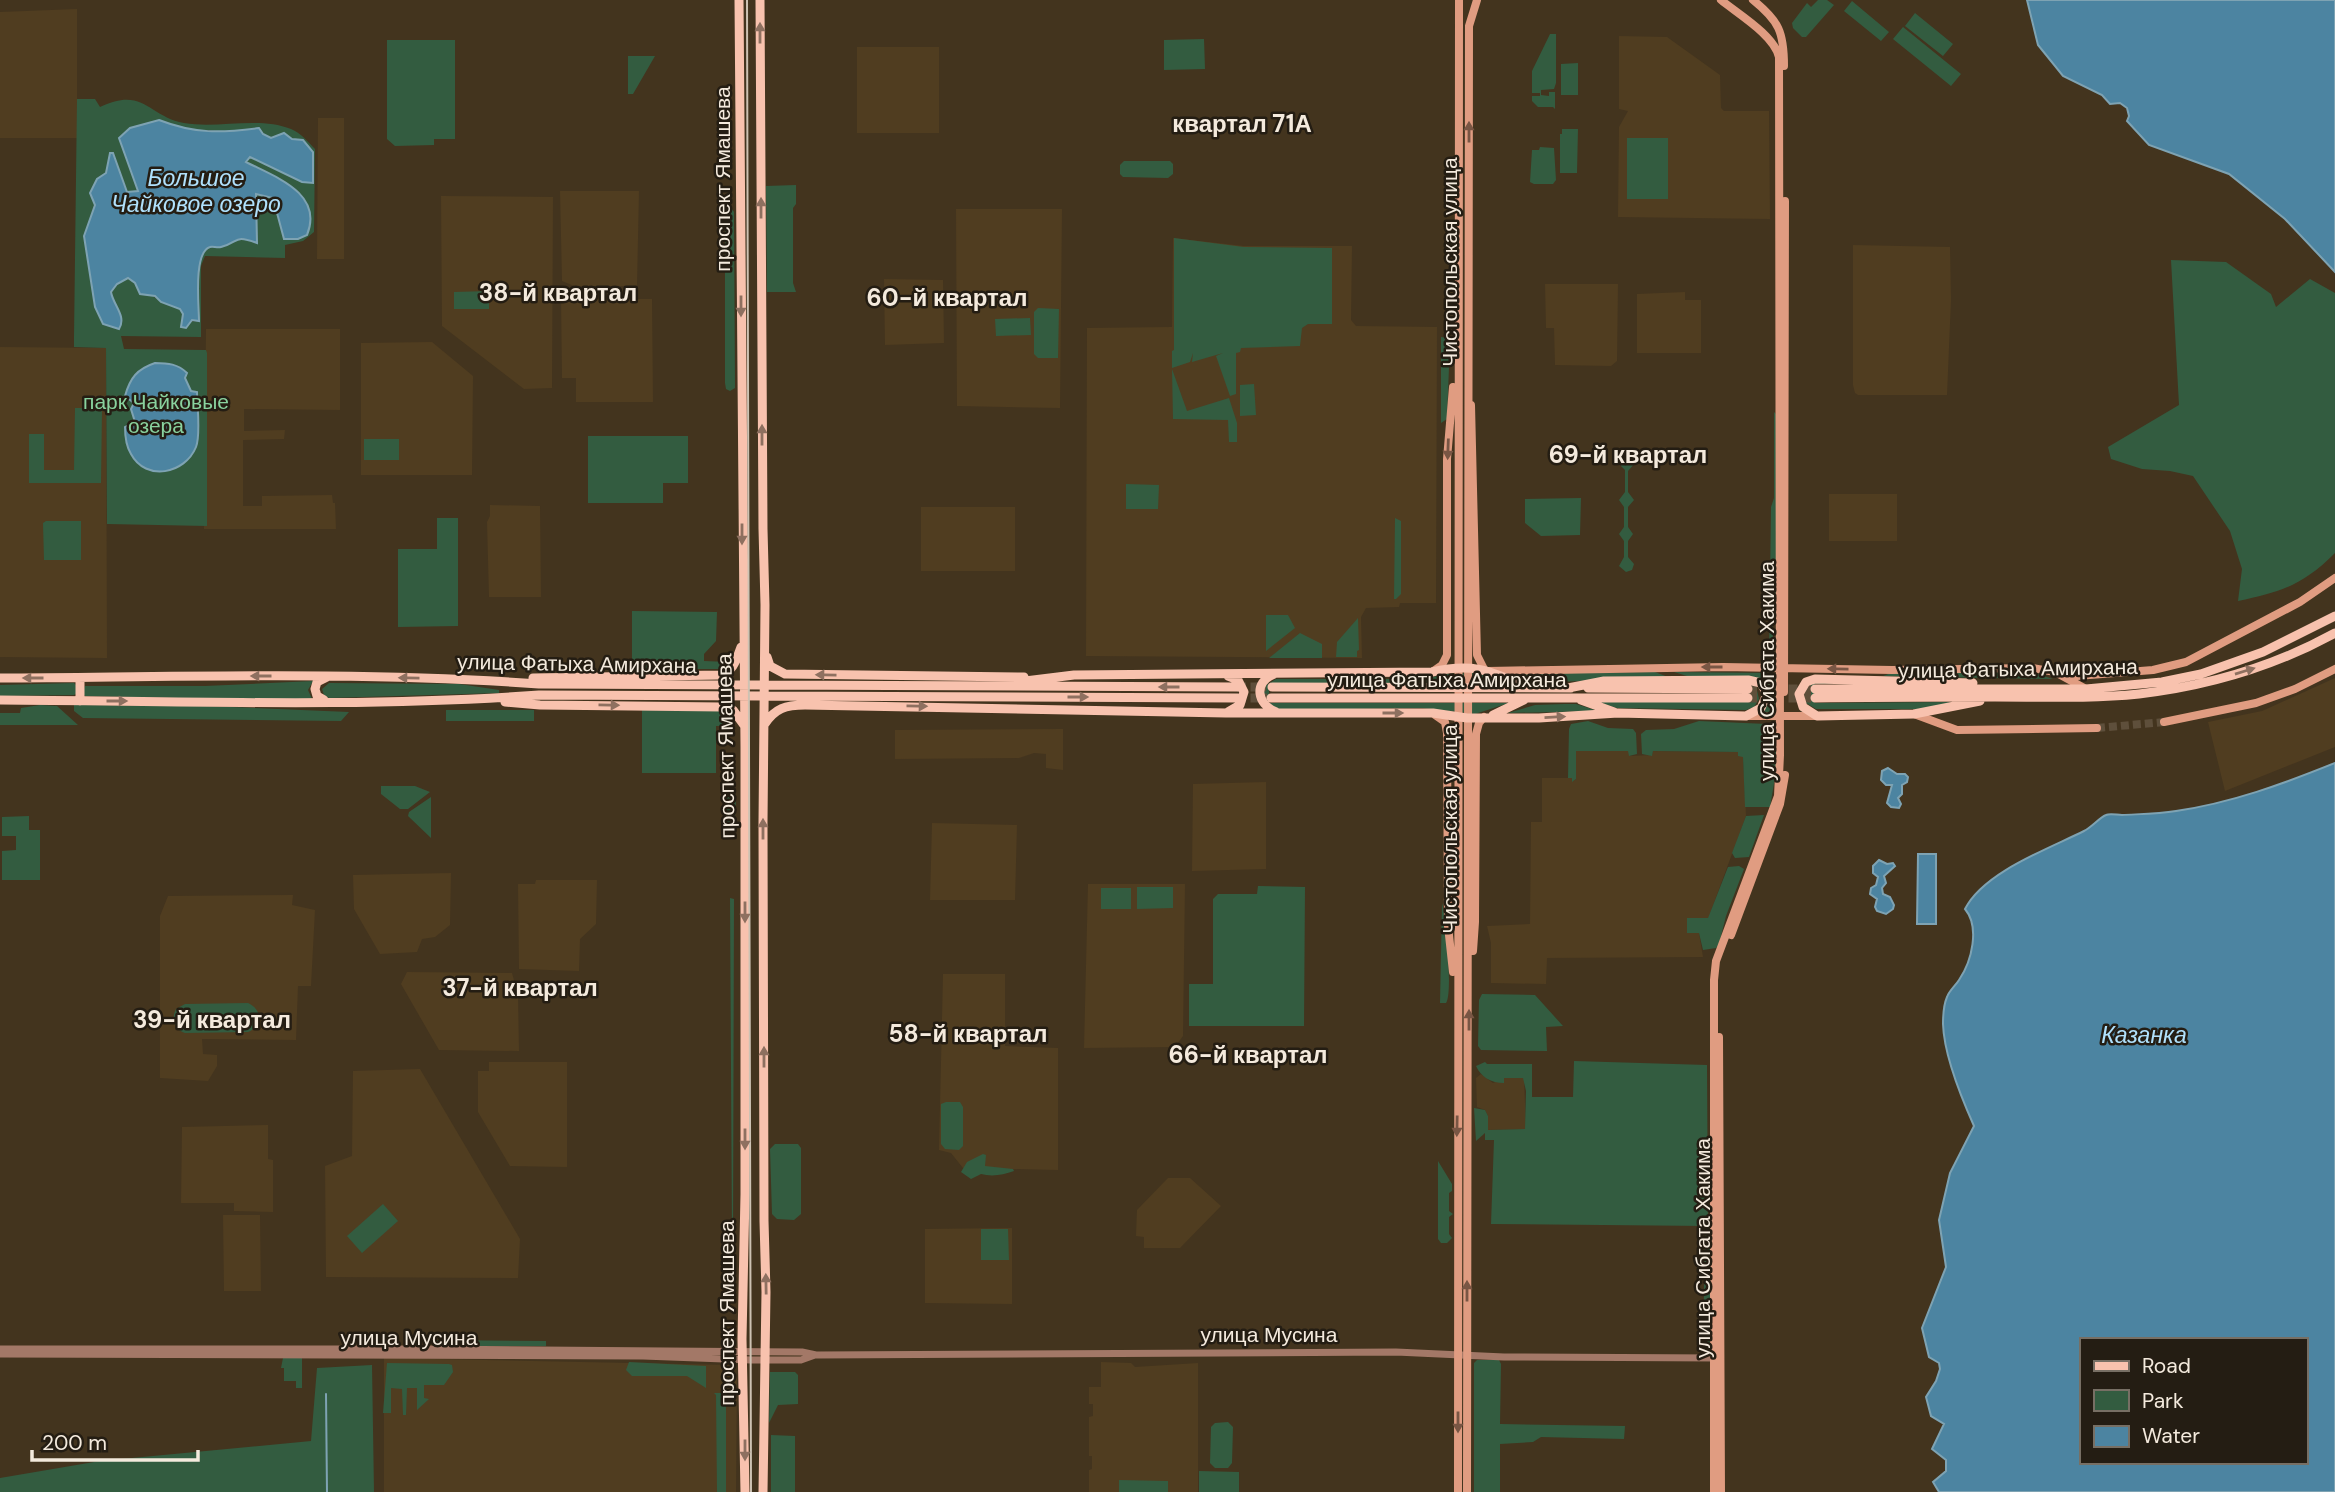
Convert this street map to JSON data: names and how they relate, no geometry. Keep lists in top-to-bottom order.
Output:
{
  "streets": {
    "main road": [
      "проспект Ямашева",
      "Чистопольская улица",
      "улица Фатыха Амирхана",
      "улица Сибгата Хакима"
    ],
    "street": ["улица Мусина"]
  },
  "crossings": [
    ["проспект Ямашева", "улица Мусина"],
    ["Чистопольская улица", "улица Мусина"],
    ["улица Сибгата Хакима", "улица Мусина"]
  ],
  "districts": [
    "квартал 71А",
    "38-й квартал",
    "60-й квартал",
    "69-й квартал",
    "37-й квартал",
    "39-й квартал",
    "58-й квартал",
    "66-й квартал"
  ],
  "water": ["Большое Чайковое озеро", "Казанка"],
  "parks": ["парк Чайковые озера"],
  "legend": ["Road", "Park", "Water"],
  "scale_bar": "200 m"
}
